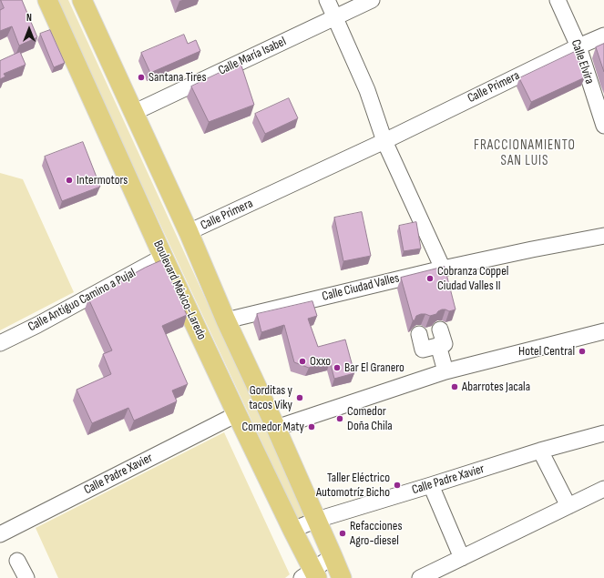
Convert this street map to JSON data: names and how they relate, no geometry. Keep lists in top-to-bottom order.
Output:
{
  "streets": {
    "main road": ["Boulevard México-Laredo"],
    "street": [
      "Calle María Isabel",
      "Calle Elvira",
      "Calle Primera",
      "Calle Ciudad Valles",
      "Calle Antiguo Camino a Pujal",
      "Calle Padre Xavier"
    ]
  },
  "crossings": [
    ["Calle Elvira", "Calle Primera"],
    ["Boulevard México-Laredo", "Calle Antiguo Camino a Pujal"],
    ["Boulevard México-Laredo", "Calle Padre Xavier"]
  ],
  "districts": ["FRACCIONAMIENTO SAN LUIS"],
  "places": [
    "Santana Tires",
    "Intermotors",
    "Cobranza Coppel Ciudad Valles II",
    "Hotel Central",
    "Oxxo",
    "Bar El Granero",
    "Abarrotes Jacala",
    "Gorditas y tacos Viky",
    "Comedor Doña Chila",
    "Comedor Maty",
    "Taller Eléctrico Automotríz Bicho",
    "Refacciones Agro-diesel"
  ],
  "north": "top"
}
